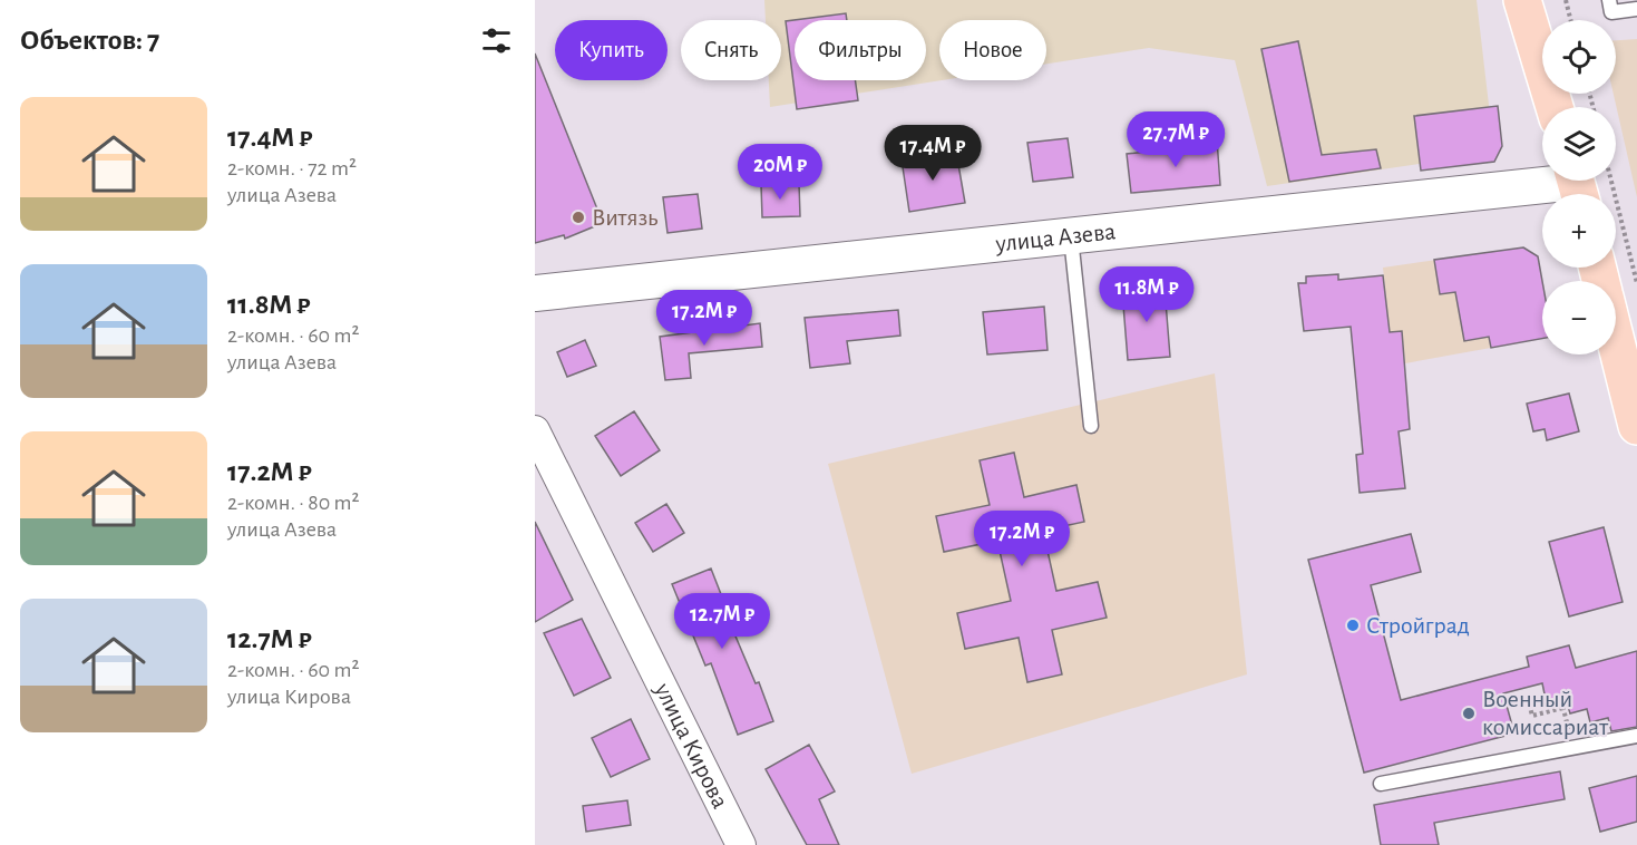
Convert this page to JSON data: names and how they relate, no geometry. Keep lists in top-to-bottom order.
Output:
{
  "streets": {
    "street": ["улица Азева", "улица Кирова"]
  },
  "places": ["Витязь", "Стройград", "Военный комиссариат"],
  "page": {
    "heading": "Объектов: 7",
    "map_buttons": ["+", "−"],
    "chip": [
      "Купить",
      "Снять",
      "Фильтры",
      "Новое"
    ],
    "list": [
      {
        "name": "17.4M ₽",
        "note": "2-комн. · 72 m² · улица Азева"
      },
      {
        "name": "11.8M ₽",
        "note": "2-комн. · 60 m² · улица Азева"
      },
      {
        "name": "17.2M ₽",
        "note": "2-комн. · 80 m² · улица Азева"
      },
      {
        "name": "12.7M ₽",
        "note": "2-комн. · 60 m² · улица Кирова"
      }
    ],
    "price": [
      "27.7M ₽",
      "17.4M ₽",
      "20M ₽",
      "11.8M ₽",
      "17.2M ₽",
      "17.2M ₽",
      "12.7M ₽"
    ]
  }
}
